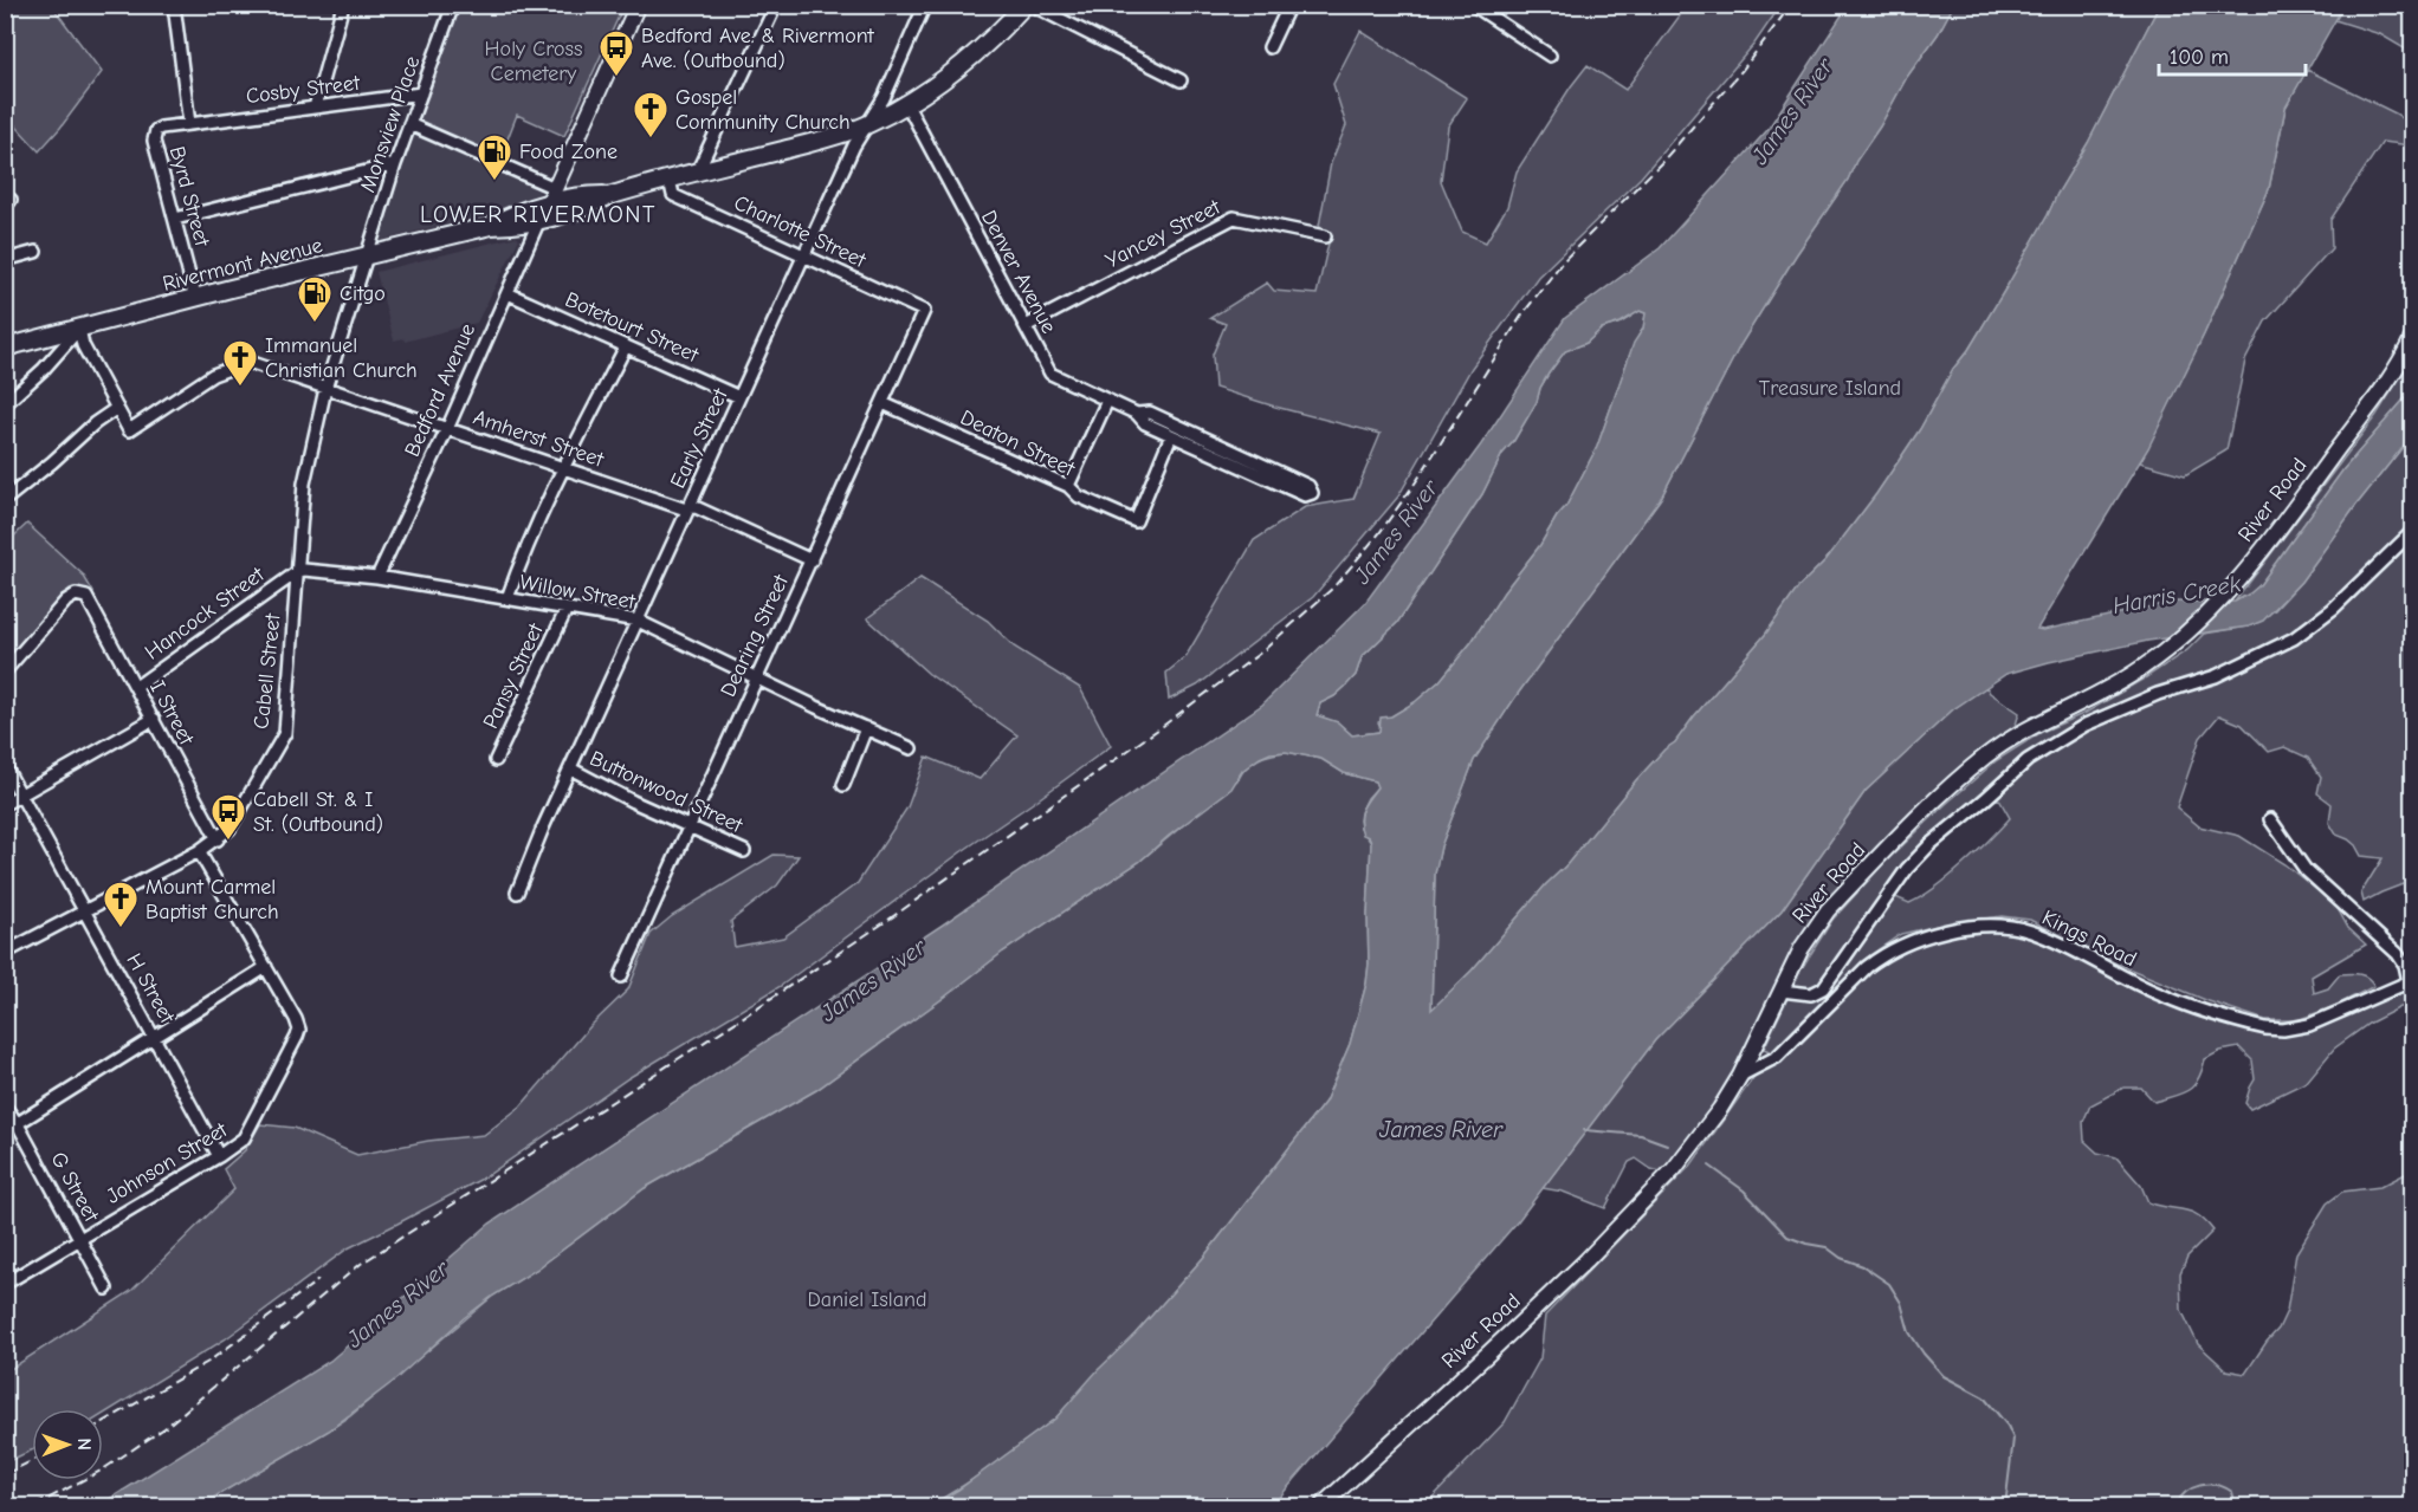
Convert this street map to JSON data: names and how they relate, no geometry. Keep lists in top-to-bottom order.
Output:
{
  "streets": {
    "main road": ["Rivermont Avenue"],
    "street": [
      "Cosby Street",
      "Monsview Place",
      "Byrd Street",
      "Charlotte Street",
      "Yancey Street",
      "Denver Avenue",
      "Botetourt Street",
      "Bedford Avenue",
      "Amherst Street",
      "Early Street",
      "Deaton Street",
      "River Road",
      "Willow Street",
      "Hancock Street",
      "Dearing Street",
      "Cabell Street",
      "Pansy Street",
      "I Street",
      "Buttonwood Street",
      "Kings Road",
      "H Street",
      "Johnson Street",
      "G Street"
    ]
  },
  "crossings": [
    ["Cosby Street", "Monsview Place"],
    ["Cosby Street", "Byrd Street"],
    ["Monsview Place", "Rivermont Avenue"],
    ["Monsview Place", "Cabell Street"],
    ["Byrd Street", "Rivermont Avenue"],
    ["Charlotte Street", "Rivermont Avenue"],
    ["Charlotte Street", "Early Street"],
    ["Charlotte Street", "Dearing Street"],
    ["Yancey Street", "Denver Avenue"],
    ["Rivermont Avenue", "Denver Avenue"],
    ["Rivermont Avenue", "Bedford Avenue"],
    ["Rivermont Avenue", "Early Street"],
    ["Rivermont Avenue", "Cabell Street"],
    ["Denver Avenue", "Deaton Street"],
    ["Botetourt Street", "Bedford Avenue"],
    ["Botetourt Street", "Early Street"],
    ["Botetourt Street", "Pansy Street"],
    ["Bedford Avenue", "Amherst Street"],
    ["Bedford Avenue", "Willow Street"],
    ["Amherst Street", "Early Street"],
    ["Amherst Street", "Dearing Street"],
    ["Amherst Street", "Cabell Street"],
    ["Amherst Street", "Pansy Street"],
    ["Early Street", "Willow Street"],
    ["Early Street", "Buttonwood Street"],
    ["Deaton Street", "Dearing Street"],
    ["River Road", "Kings Road"],
    ["Willow Street", "Hancock Street"],
    ["Willow Street", "Dearing Street"],
    ["Willow Street", "Cabell Street"],
    ["Willow Street", "Pansy Street"],
    ["Hancock Street", "Cabell Street"],
    ["Hancock Street", "I Street"],
    ["Dearing Street", "Buttonwood Street"],
    ["Cabell Street", "I Street"],
    ["Cabell Street", "H Street"],
    ["H Street", "Johnson Street"],
    ["Johnson Street", "G Street"]
  ],
  "districts": ["LOWER RIVERMONT"],
  "water": ["James River", "Harris Creek"],
  "parks": ["Holy Cross Cemetery", "Treasure Island", "Daniel Island"],
  "places": {
    "bus stop": ["Bedford Ave. & Rivermont Ave. (Outbound)", "Cabell St. & I St. (Outbound)"],
    "church": ["Gospel Community Church", "Immanuel Christian Church", "Mount Carmel Baptist Church"],
    "fuel station": ["Food Zone", "Citgo"]
  },
  "scale_bar": "100 m",
  "north": "right"
}
